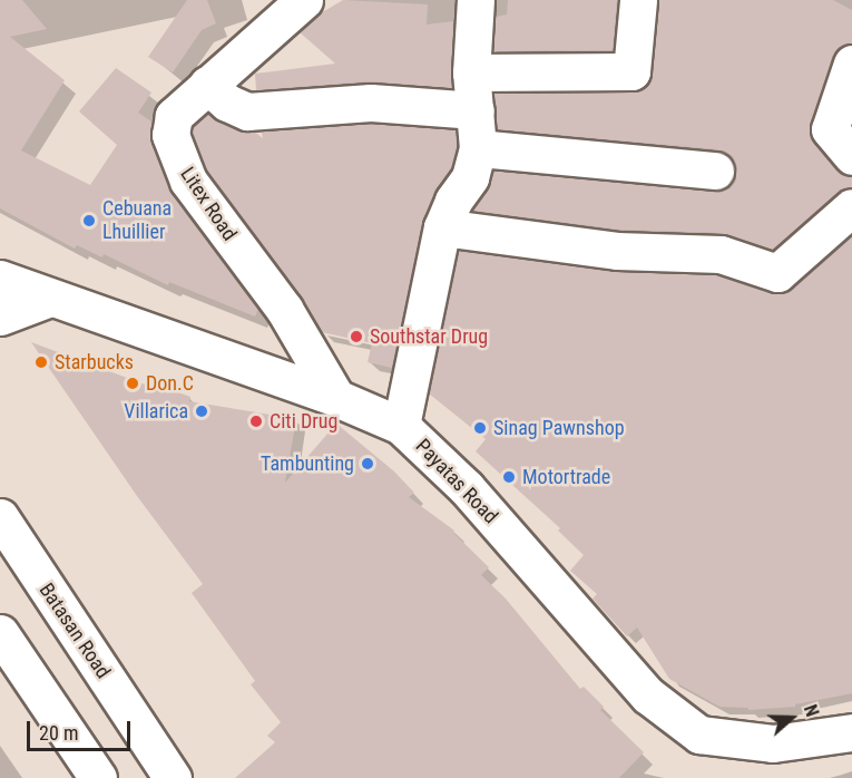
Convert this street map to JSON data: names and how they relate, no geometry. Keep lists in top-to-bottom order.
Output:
{
  "streets": {
    "street": ["Litex Road", "Payatas Road", "Batasan Road"]
  },
  "crossings": [
    ["Litex Road", "Payatas Road"]
  ],
  "places": [
    "Cebuana Lhuillier",
    "Southstar Drug",
    "Starbucks",
    "Don.C",
    "Villarica",
    "Citi Drug",
    "Sinag Pawnshop",
    "Tambunting",
    "Motortrade"
  ],
  "scale_bar": "20 m",
  "north": "right"
}
